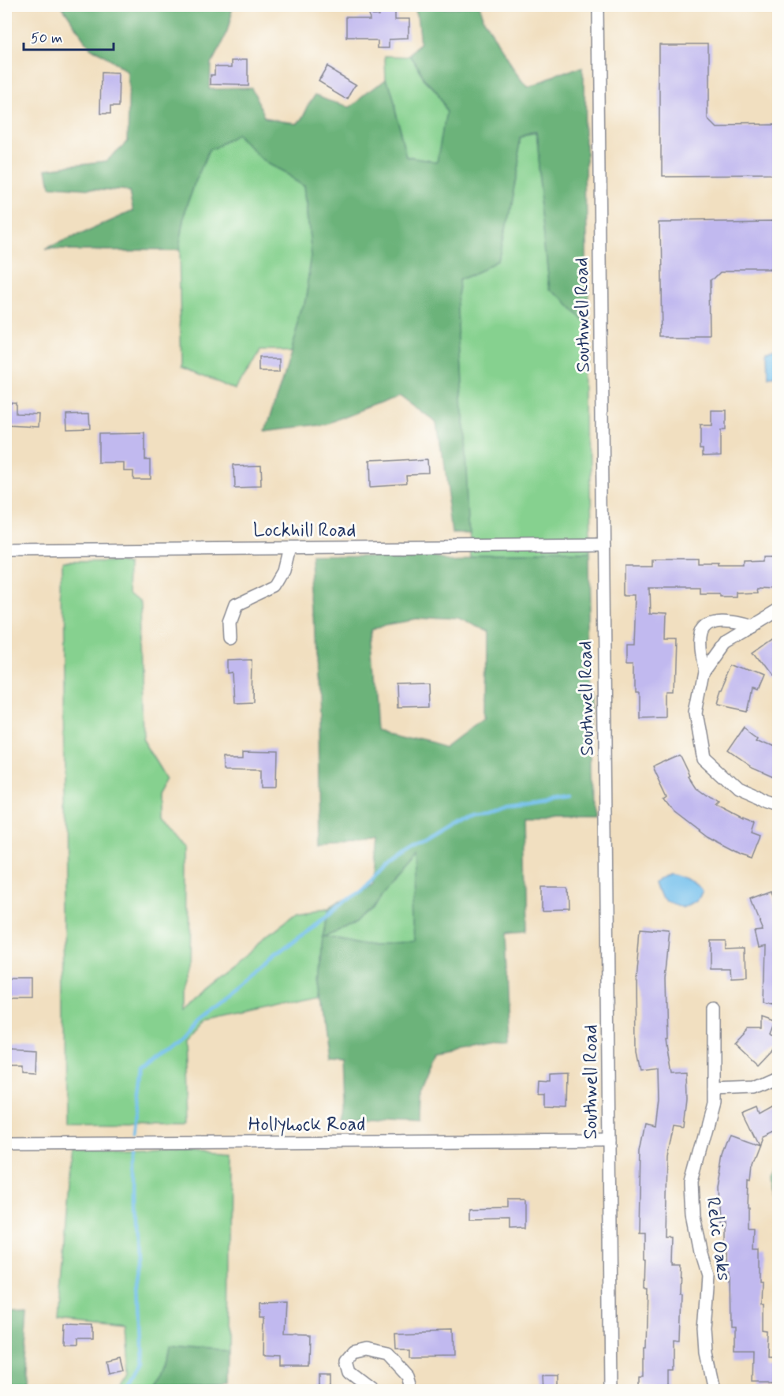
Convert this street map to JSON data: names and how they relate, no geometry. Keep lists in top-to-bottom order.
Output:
{
  "streets": {
    "street": [
      "Southwell Road",
      "Lockhill Road",
      "Hollyhock Road",
      "Relic Oaks"
    ]
  },
  "crossings": [
    ["Southwell Road", "Lockhill Road"],
    ["Southwell Road", "Hollyhock Road"]
  ],
  "scale_bar": "50 m"
}
